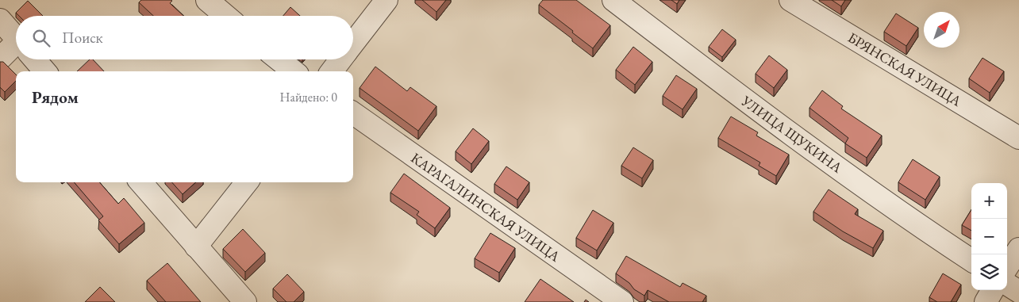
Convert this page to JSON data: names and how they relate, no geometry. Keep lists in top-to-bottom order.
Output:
{
  "streets": {
    "street": ["БРЯНСКАЯ УЛИЦА", "УЛИЦА ЩУКИНА", "КАРАГАЛИНСКАЯ УЛИЦА"]
  },
  "north": "top right",
  "page": {
    "search": "Поиск",
    "heading": ["Рядом", "Найдено: 0"],
    "map_buttons": ["+", "−"]
  }
}
